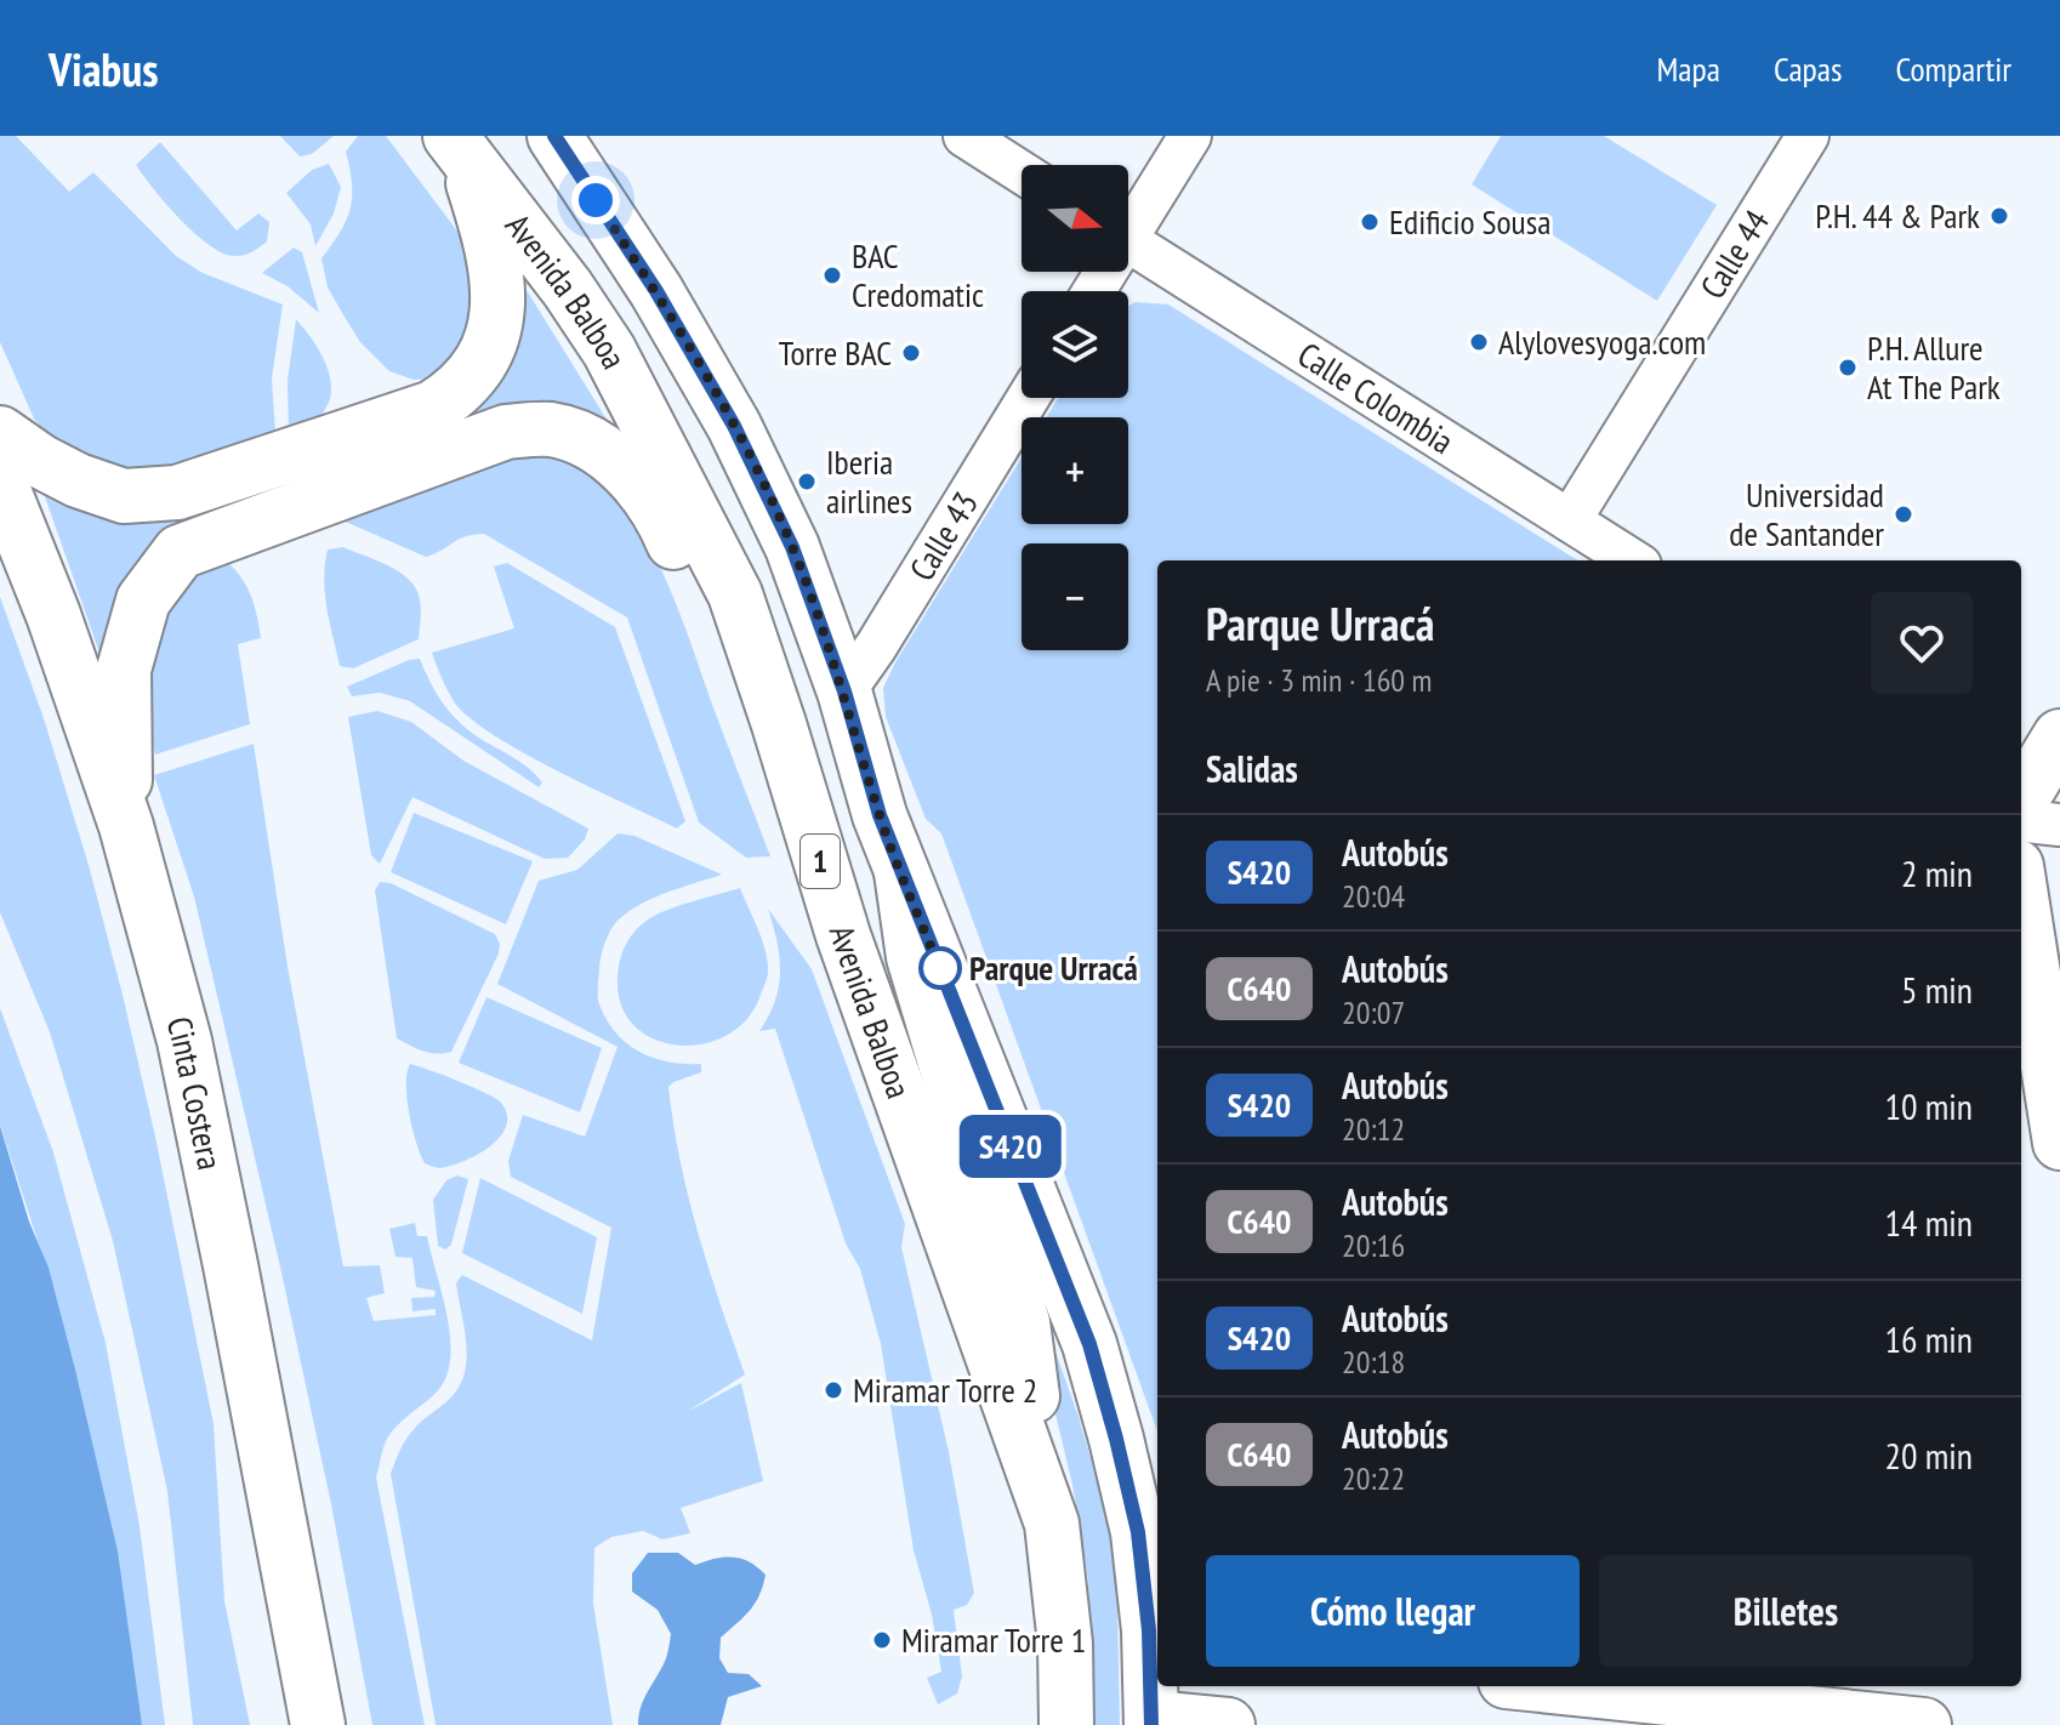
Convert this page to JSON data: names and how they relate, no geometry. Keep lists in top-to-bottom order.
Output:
{
  "streets": {
    "main road": ["Avenida Balboa", "1", "Cinta Costera"],
    "street": ["Calle 44", "Calle Colombia", "Calle 43"]
  },
  "crossings": [
    ["Calle 44", "Calle Colombia"],
    ["Calle 43", "1"]
  ],
  "places": [
    "P.H. 44 & Park",
    "Edificio Sousa",
    "BAC Credomatic",
    "Alylovesyoga.com",
    "Torre BAC",
    "P.H. Allure At The Park",
    "Iberia airlines",
    "Universidad de Santander",
    "Parque Urracá",
    "Miramar Torre 2",
    "Miramar Torre 1"
  ],
  "lines": ["bus line S420"],
  "north": "right",
  "page": {
    "header": "Viabus",
    "nav": ["Mapa", "Capas", "Compartir"],
    "on_map": "S420",
    "map_buttons": ["+", "−"],
    "heading": [
      ["Parque Urracá", "A pie · 3 min · 160 m"],
      "Salidas"
    ],
    "list": [
      {
        "mark": "S420",
        "name": "Autobús",
        "note": "20:04",
        "value": "2 min"
      },
      {
        "mark": "C640",
        "name": "Autobús",
        "note": "20:07",
        "value": "5 min"
      },
      {
        "mark": "S420",
        "name": "Autobús",
        "note": "20:12",
        "value": "10 min"
      },
      {
        "mark": "C640",
        "name": "Autobús",
        "note": "20:16",
        "value": "14 min"
      },
      {
        "mark": "S420",
        "name": "Autobús",
        "note": "20:18",
        "value": "16 min"
      },
      {
        "mark": "C640",
        "name": "Autobús",
        "note": "20:22",
        "value": "20 min"
      }
    ],
    "buttons": ["Cómo llegar", "Billetes"]
  }
}
